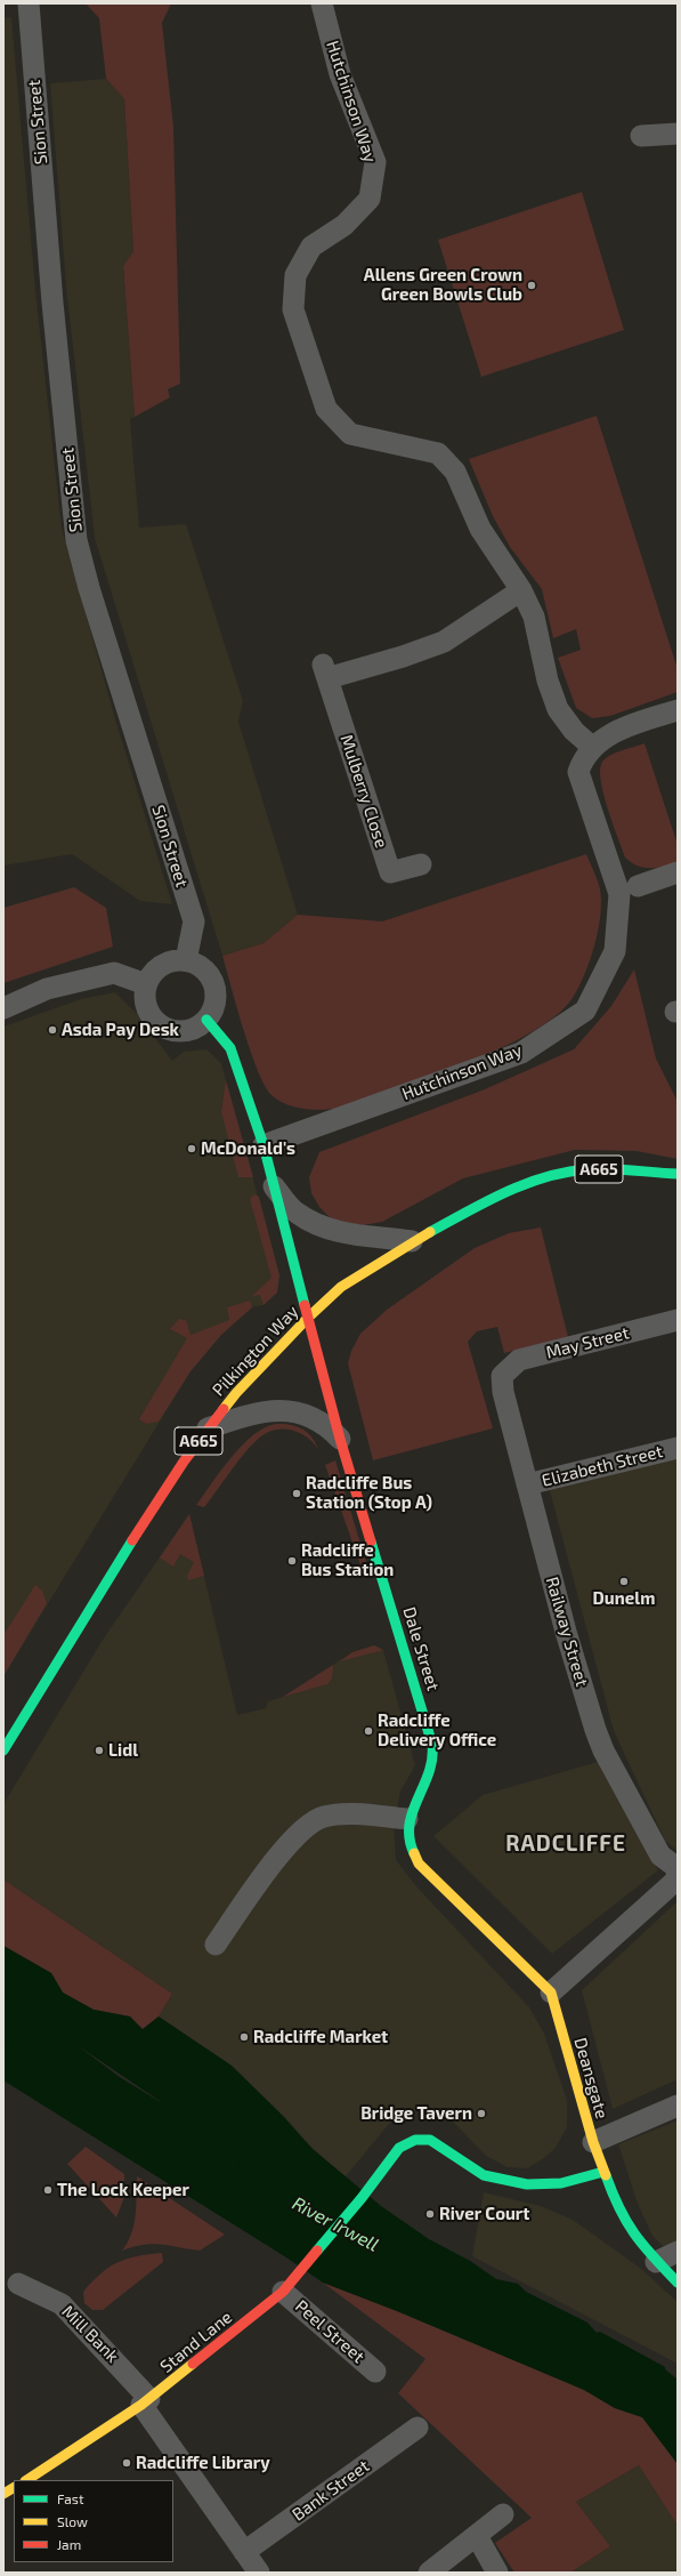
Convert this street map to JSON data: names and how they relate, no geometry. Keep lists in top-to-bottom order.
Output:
{
  "streets": {
    "street": [
      "Hutchinson Way",
      "Sion Street",
      "Mulberry Close",
      "A665",
      "May Street",
      "Pilkington Way",
      "Elizabeth Street",
      "Railway Street",
      "Dale Street",
      "Deansgate",
      "Peel Street",
      "Mill Bank",
      "Stand Lane",
      "Bank Street"
    ]
  },
  "crossings": [
    ["Hutchinson Way", "Mulberry Close"],
    ["Hutchinson Way", "Dale Street"],
    ["Sion Street", "Dale Street"],
    ["May Street", "Railway Street"],
    ["Pilkington Way", "Dale Street"],
    ["Elizabeth Street", "Railway Street"],
    ["Dale Street", "Deansgate"],
    ["Deansgate", "Stand Lane"],
    ["Peel Street", "Stand Lane"],
    ["Mill Bank", "Stand Lane"],
    ["Mill Bank", "Bank Street"]
  ],
  "districts": ["RADCLIFFE"],
  "water": ["River Irwell"],
  "places": [
    "Allens Green Crown Green Bowls Club",
    "Asda Pay Desk",
    "McDonald's",
    "Radcliffe Bus Station (Stop A)",
    "Radcliffe Bus Station",
    "Dunelm",
    "Radcliffe Delivery Office",
    "Lidl",
    "Radcliffe Market",
    "Bridge Tavern",
    "The Lock Keeper",
    "River Court",
    "Radcliffe Library"
  ],
  "legend": ["Fast", "Slow", "Jam"]
}
